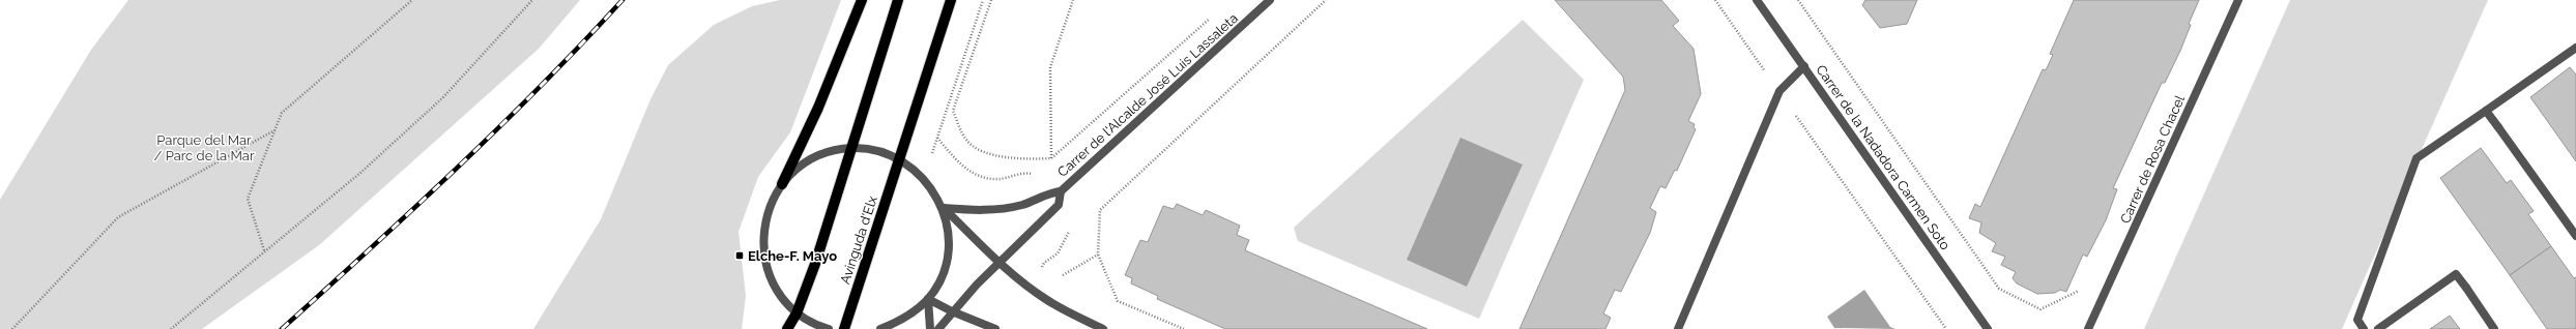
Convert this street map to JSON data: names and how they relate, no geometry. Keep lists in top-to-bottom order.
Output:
{
  "streets": {
    "main road": ["Avinguda d'Elx"],
    "street": ["Carrer de l'Alcalde José Luis Lassaleta", "Carrer de la Nadadora Carmen Soto", "Carrer de Rosa Chacel"]
  },
  "parks": ["Parque del Mar / Parc de la Mar"],
  "places": {
    "transit": ["Elche-F. Mayo"]
  }
}
